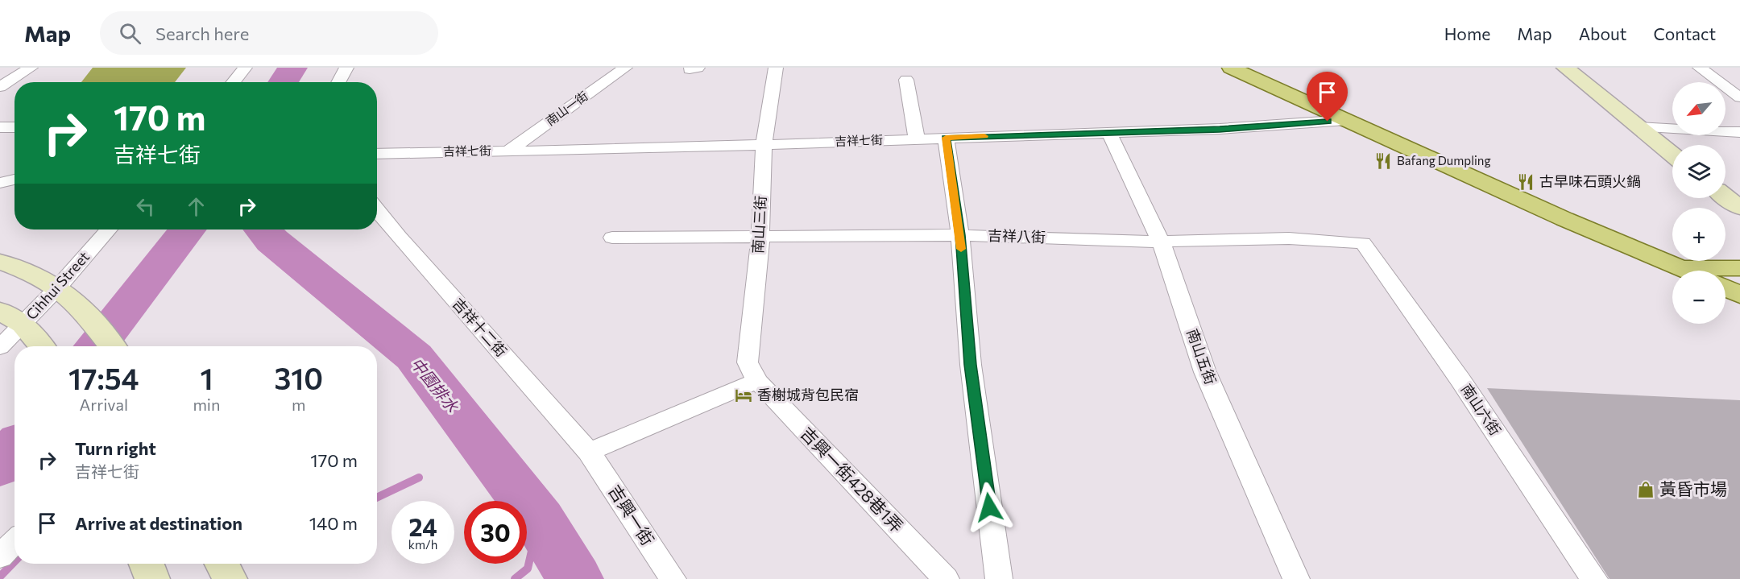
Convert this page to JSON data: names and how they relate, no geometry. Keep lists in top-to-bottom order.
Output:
{
  "streets": {
    "street": [
      "南山一街",
      "吉祥七街",
      "南山三街",
      "吉祥八街",
      "Cihhui Street",
      "吉祥十二街",
      "南山五街",
      "南山六街",
      "吉興一街428巷1弄",
      "吉興一街"
    ]
  },
  "crossings": [
    ["南山一街", "吉祥七街"],
    ["吉祥七街", "南山三街"],
    ["吉祥七街", "南山五街"],
    ["南山三街", "吉祥八街"],
    ["南山三街", "吉興一街428巷1弄"],
    ["吉祥八街", "南山五街"],
    ["吉祥八街", "南山六街"],
    ["吉祥十二街", "吉興一街"]
  ],
  "water": ["中園排水"],
  "places": {
    "restaurant": ["Bafang Dumpling", "古早味石頭火鍋"],
    "hotel": ["香榭城背包民宿"],
    "shop": ["黃昏市場"]
  },
  "north": "bottom left",
  "page": {
    "header": "Map",
    "search": "Search here",
    "nav": [
      "Home",
      "Map",
      "About",
      "Contact"
    ],
    "map_buttons": ["+", "−"],
    "turn": ["170 m", "吉祥七街"],
    "eta": [
      "17:54",
      "Arrival",
      "1",
      "min",
      "310",
      "m"
    ],
    "list": [
      {
        "name": "Turn right",
        "note": "吉祥七街",
        "value": "170 m"
      },
      {
        "name": "Arrive at destination",
        "value": "140 m"
      }
    ],
    "speed": "24 km/h",
    "limit": "30"
  }
}
